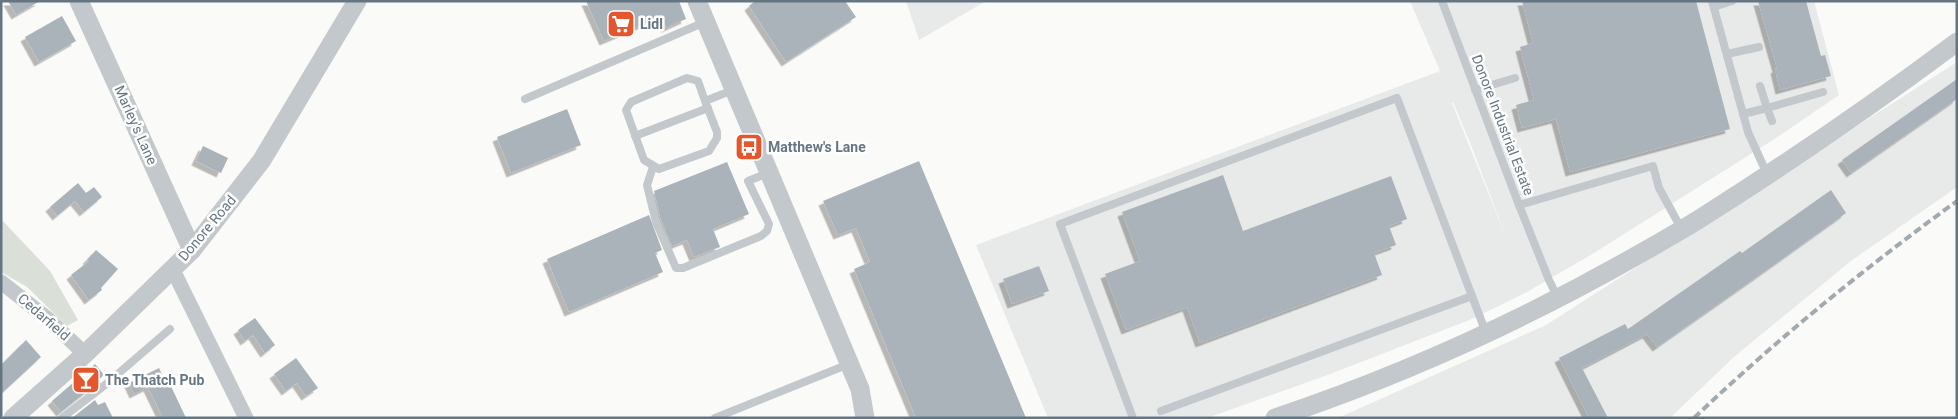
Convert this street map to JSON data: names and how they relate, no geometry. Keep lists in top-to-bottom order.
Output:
{
  "streets": {
    "street": ["Marley's Lane", "Donore Road", "Cedarfield"],
    "lane": ["Donore Industrial Estate"]
  },
  "crossings": [
    ["Marley's Lane", "Donore Road"],
    ["Donore Road", "Cedarfield"]
  ],
  "places": {
    "supermarket": ["Lidl"],
    "bus stop": ["Matthew's Lane"],
    "bar": ["The Thatch Pub"]
  }
}
